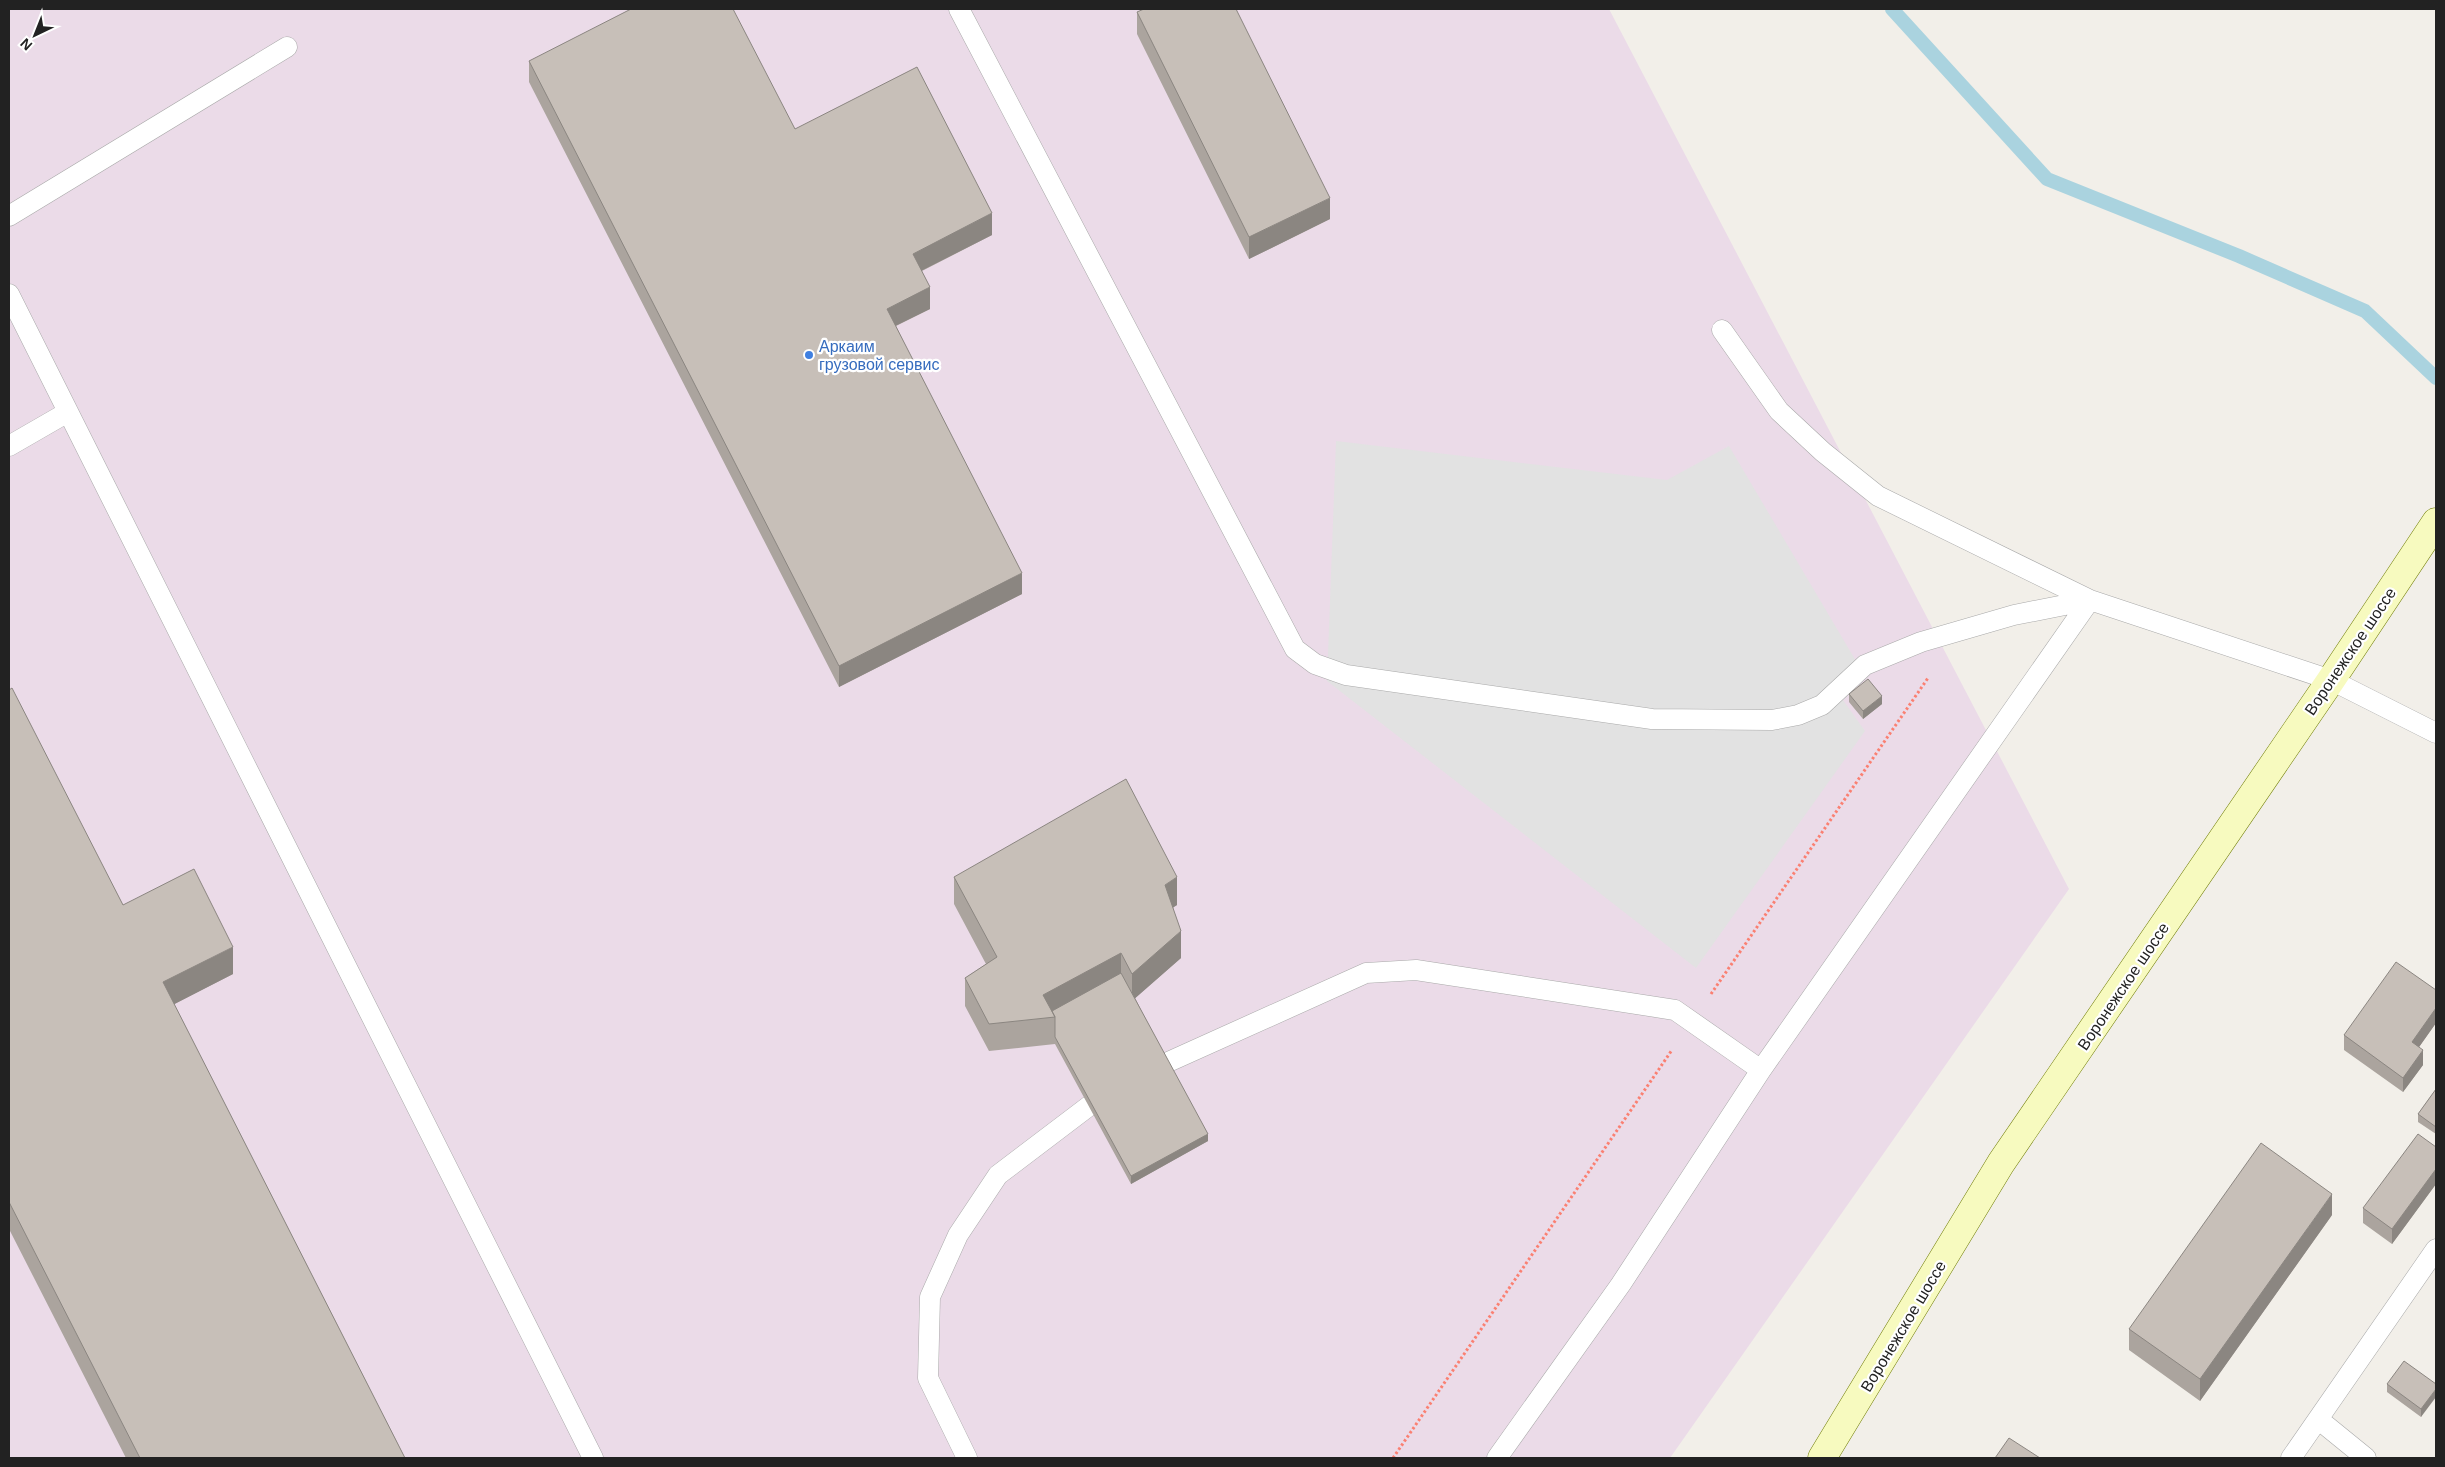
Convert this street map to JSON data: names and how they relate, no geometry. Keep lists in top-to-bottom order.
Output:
{
  "streets": {
    "main road": ["Воронежское шоссе"]
  },
  "places": ["Аркаим грузовой сервис"],
  "north": "bottom left"
}
